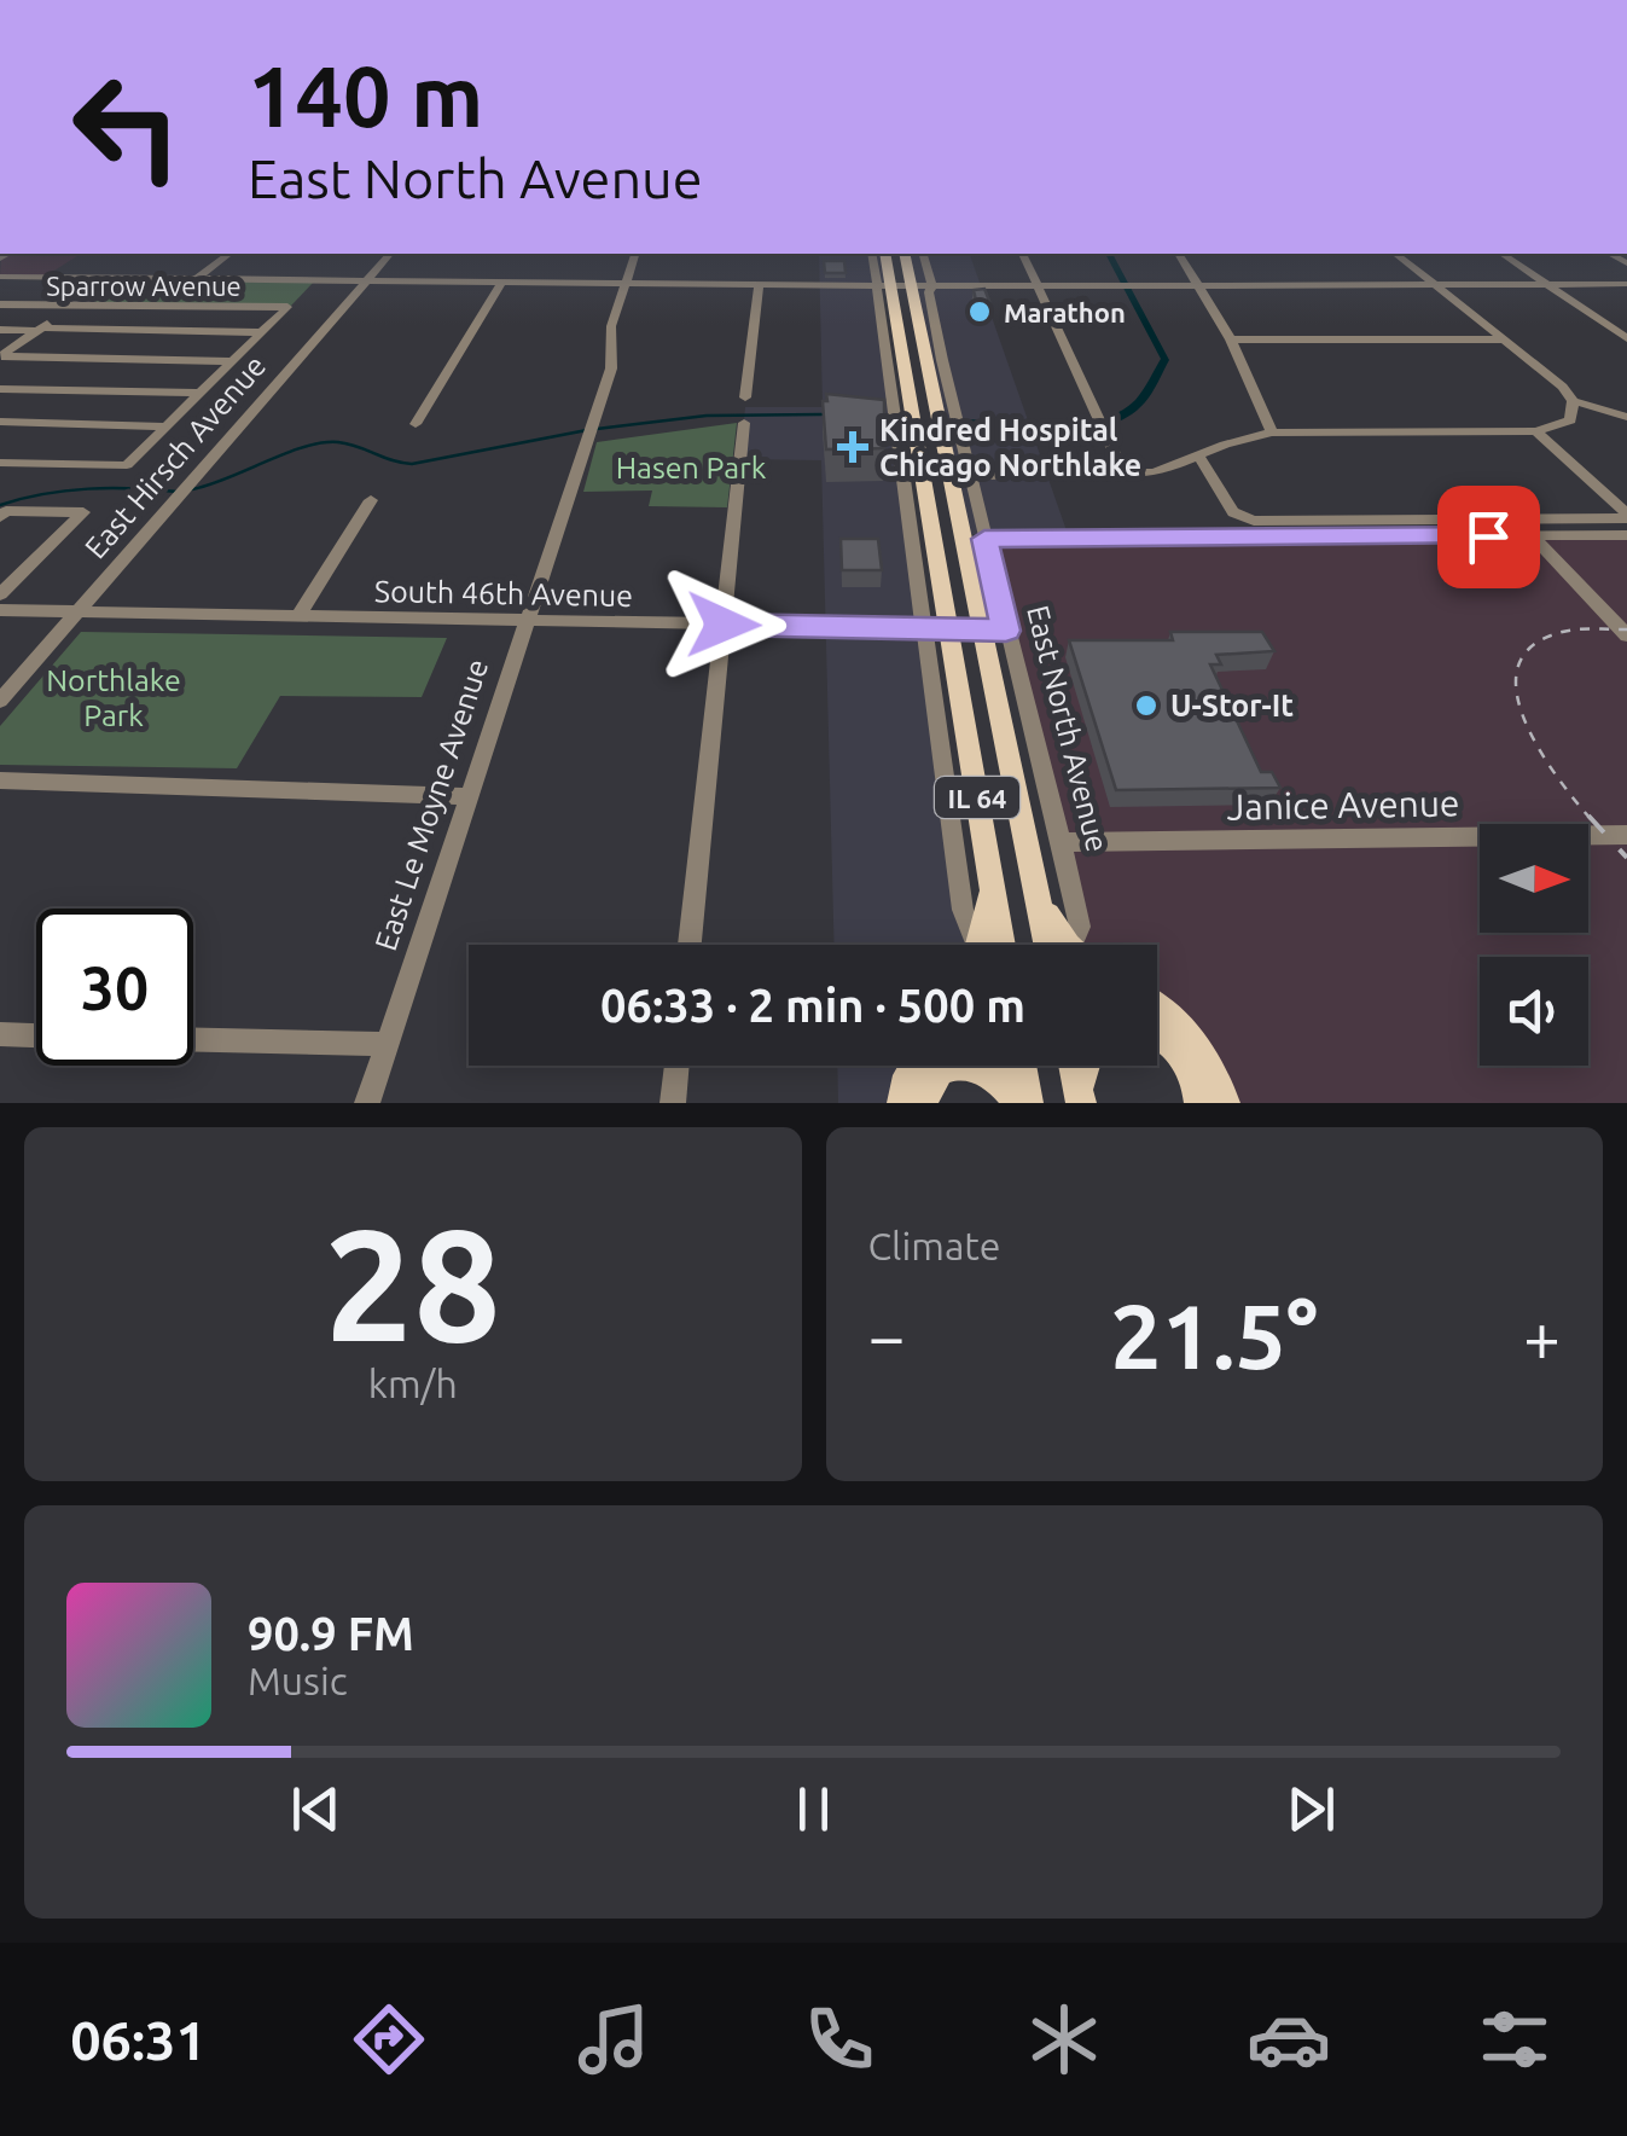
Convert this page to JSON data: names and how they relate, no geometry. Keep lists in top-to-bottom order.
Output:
{
  "streets": {
    "main road": ["East North Avenue", "IL 64"],
    "street": [
      "Sparrow Avenue",
      "East Hirsch Avenue",
      "South 46th Avenue",
      "East Le Moyne Avenue",
      "Janice Avenue"
    ]
  },
  "crossings": [
    ["East Hirsch Avenue", "South 46th Avenue"],
    ["South 46th Avenue", "East North Avenue"],
    ["South 46th Avenue", "IL 64"],
    ["South 46th Avenue", "East Le Moyne Avenue"],
    ["East North Avenue", "Janice Avenue"]
  ],
  "parks": ["Hasen Park", "Northlake Park"],
  "places": {
    "other": ["Marathon", "U-Stor-It"],
    "health": ["Kindred Hospital Chicago Northlake"]
  },
  "north": "right",
  "page": {
    "turn": ["140 m", "East North Avenue"],
    "limit": "30",
    "trip": "06:33 · 2 min · 500 m",
    "tile": [
      ["28", "km/h"],
      "Climate"
    ],
    "heat": ["−", "21.5°", "+"],
    "song": ["90.9 FM", "Music"],
    "tabs": "06:31"
  }
}
